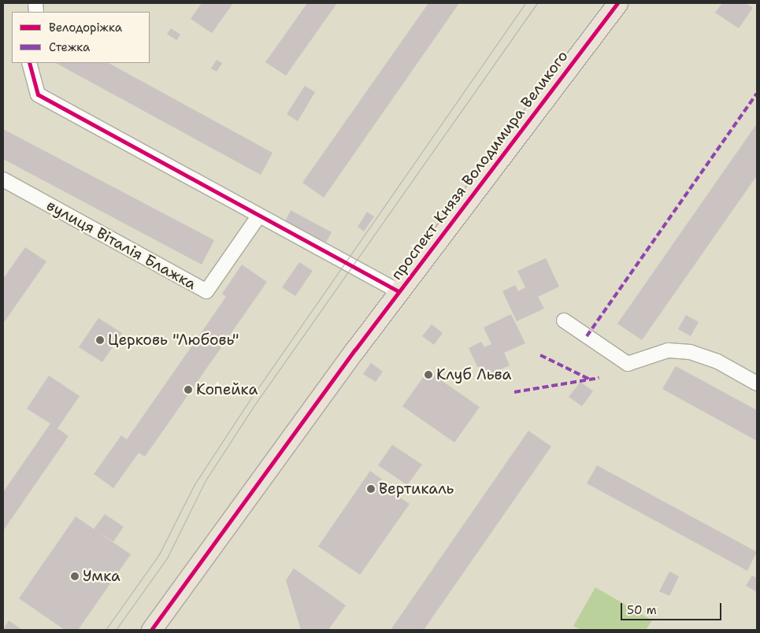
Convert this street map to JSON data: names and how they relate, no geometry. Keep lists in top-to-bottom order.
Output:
{
  "streets": {
    "highway": ["проспект Князя Володимира Великого"],
    "street": ["вулиця Віталія Блажка"]
  },
  "places": [
    "Церковь \"Любовь\"",
    "Клуб Льва",
    "Копейка",
    "Вертикаль",
    "Умка"
  ],
  "legend": ["Велодоріжка", "Стежка"],
  "scale_bar": "50 m"
}
